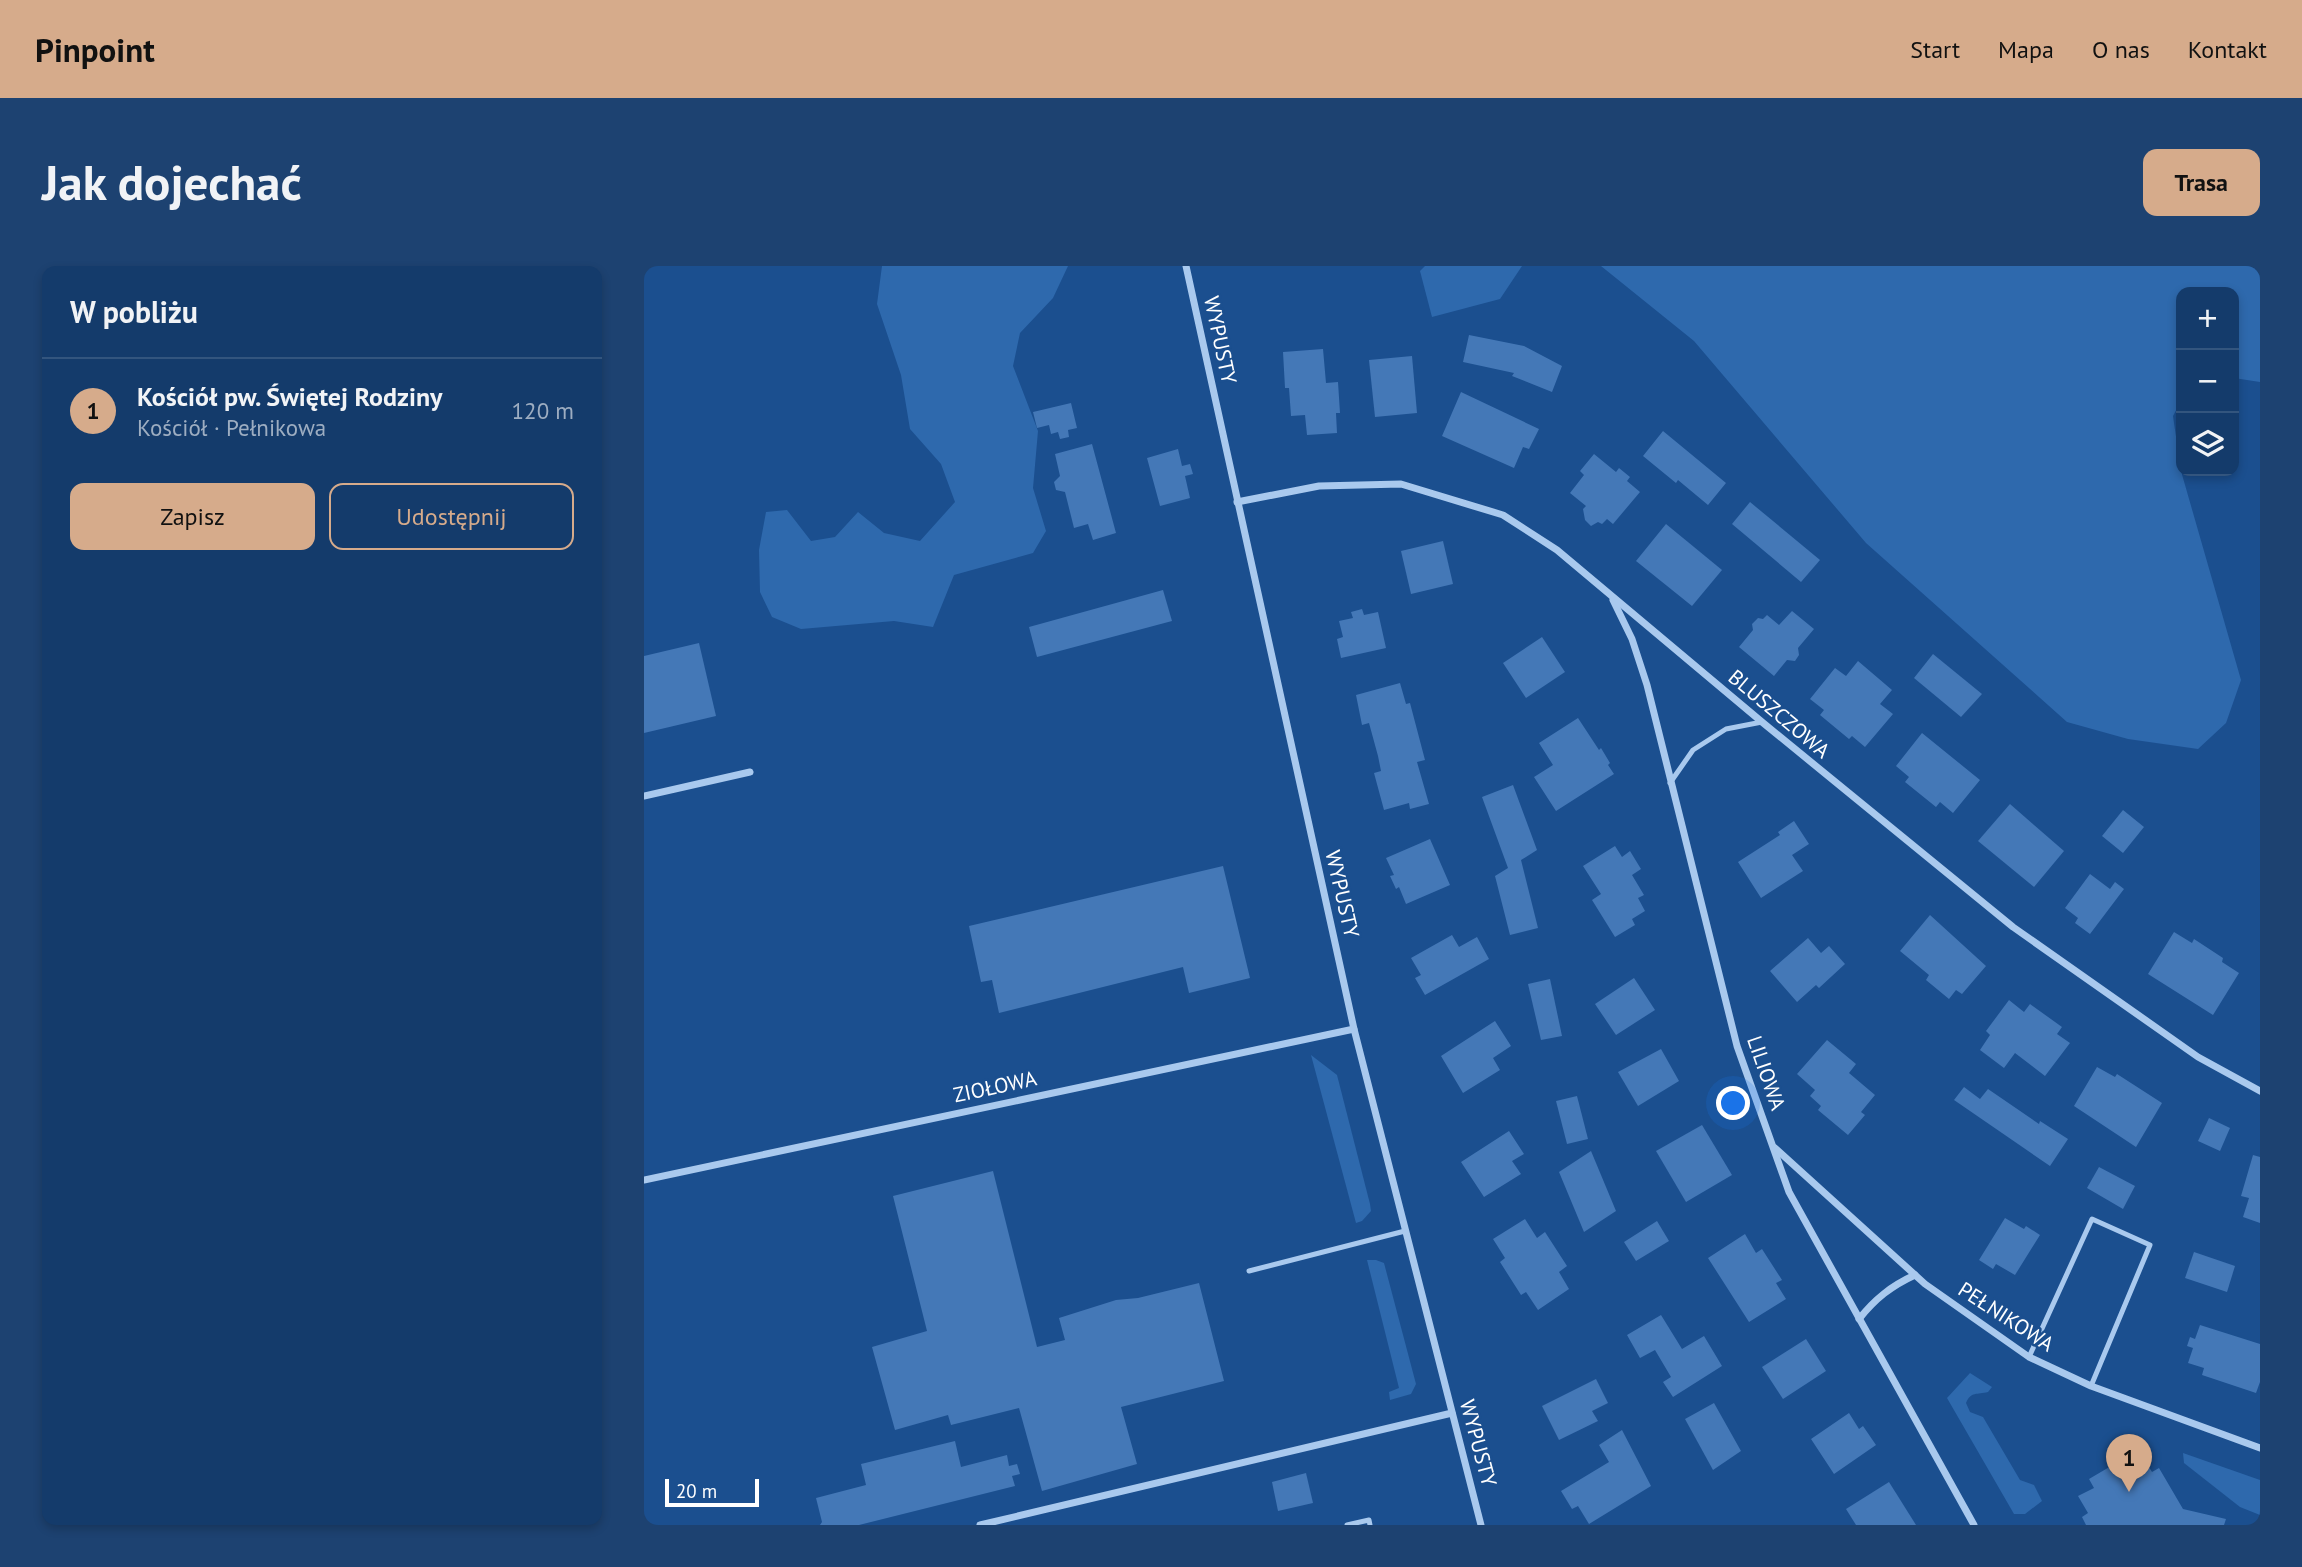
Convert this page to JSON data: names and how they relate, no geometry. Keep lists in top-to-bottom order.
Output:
{
  "streets": {
    "street": [
      "WYPUSTY",
      "BLUSZCZOWA",
      "LILIOWA",
      "ZIOŁOWA",
      "PEŁNIKOWA"
    ]
  },
  "crossings": [
    ["WYPUSTY", "BLUSZCZOWA"],
    ["WYPUSTY", "ZIOŁOWA"],
    ["BLUSZCZOWA", "LILIOWA"],
    ["LILIOWA", "PEŁNIKOWA"]
  ],
  "scale_bar": "20 m",
  "page": {
    "header": "Pinpoint",
    "nav": [
      "Start",
      "Mapa",
      "O nas",
      "Kontakt"
    ],
    "buttons": [
      "Trasa",
      ["Zapisz", "Udostępnij"]
    ],
    "title": "Jak dojechać",
    "heading": "W pobliżu",
    "map_buttons": ["+", "−"],
    "list": [
      {
        "mark": "1",
        "name": "Kościół pw. Świętej Rodziny",
        "note": "Kościół · Pełnikowa",
        "value": "120 m"
      }
    ],
    "pins": "1",
    "scale": "20 m"
  }
}
